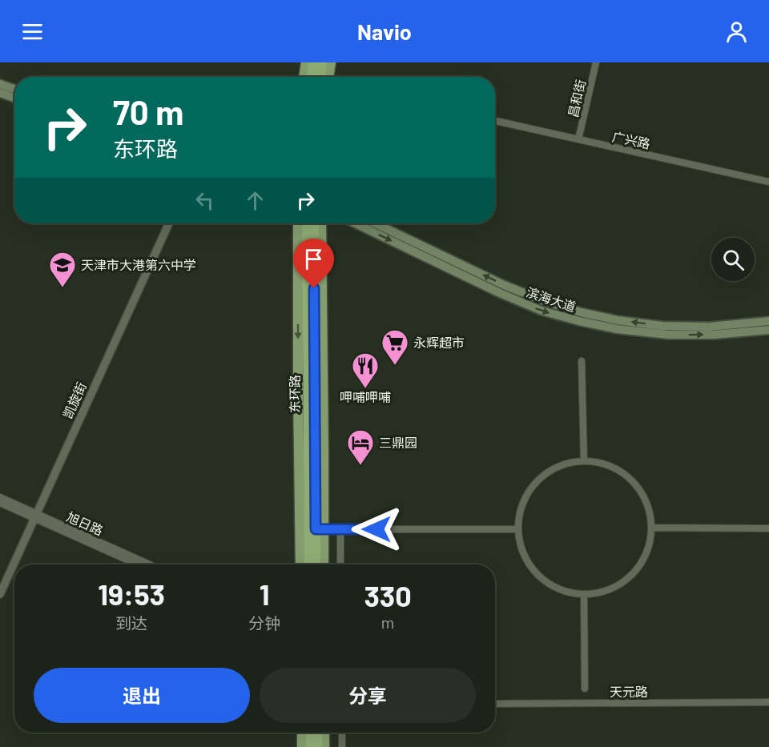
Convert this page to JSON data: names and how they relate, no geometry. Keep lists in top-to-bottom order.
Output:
{
  "streets": {
    "highway": ["东环路"],
    "main road": ["滨海大道"],
    "street": [
      "昌和街",
      "广兴路",
      "凯旋街",
      "旭日路",
      "天元路"
    ]
  },
  "crossings": [
    ["昌和街", "广兴路"],
    ["凯旋街", "旭日路"]
  ],
  "places": {
    "school or university": ["天津市大港第六中学"],
    "supermarket": ["永辉超市"],
    "restaurant": ["呷哺呷哺"],
    "hotel": ["三鼎园"]
  },
  "page": {
    "header": "Navio",
    "turn": ["70 m", "东环路"],
    "eta": [
      "19:53",
      "到达",
      "1",
      "分钟",
      "330",
      "m"
    ],
    "buttons": ["退出", "分享"]
  }
}
